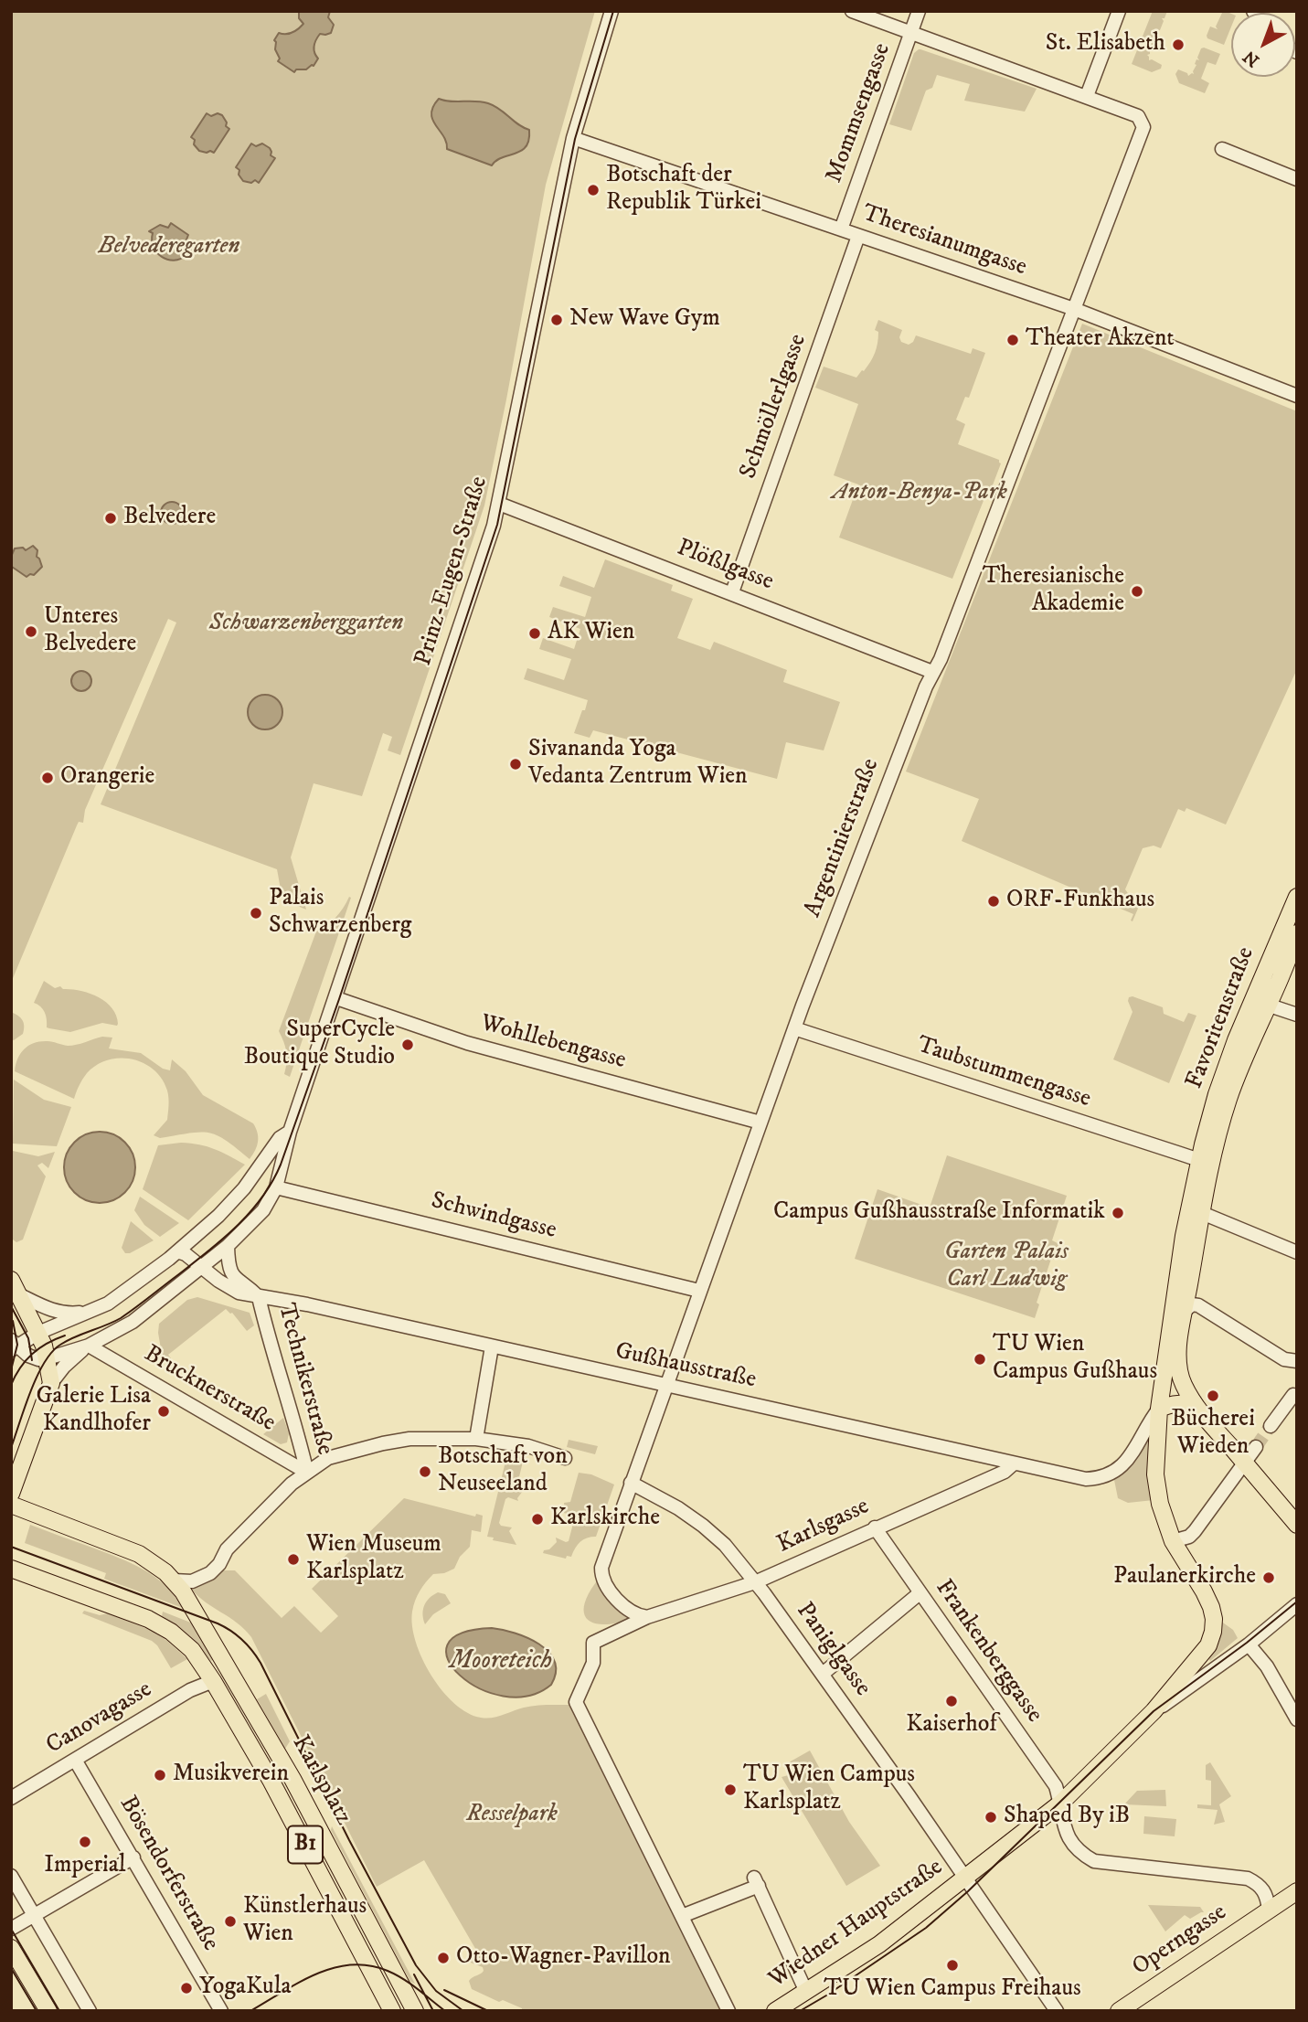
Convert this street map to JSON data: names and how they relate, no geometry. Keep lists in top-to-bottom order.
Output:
{
  "streets": {
    "main road": [
      "Favoritenstraße",
      "Karlsplatz",
      "B1",
      "Wiedner Hauptstraße",
      "Operngasse"
    ],
    "street": [
      "Mommsengasse",
      "Theresianumgasse",
      "Schmöllerlgasse",
      "Plößlgasse",
      "Prinz-Eugen-Straße",
      "Argentinierstraße",
      "Wohllebengasse",
      "Taubstummengasse",
      "Schwindgasse",
      "Gußhausstraße",
      "Technikerstraße",
      "Brucknerstraße",
      "Karlsgasse",
      "Paniglgasse",
      "Frankenberggasse",
      "Canovagasse",
      "Bösendorferstraße"
    ]
  },
  "crossings": [
    ["Mommsengasse", "Theresianumgasse"],
    ["Theresianumgasse", "Schmöllerlgasse"],
    ["Theresianumgasse", "Prinz-Eugen-Straße"],
    ["Theresianumgasse", "Argentinierstraße"],
    ["Schmöllerlgasse", "Plößlgasse"],
    ["Plößlgasse", "Prinz-Eugen-Straße"],
    ["Plößlgasse", "Argentinierstraße"],
    ["Prinz-Eugen-Straße", "Wohllebengasse"],
    ["Prinz-Eugen-Straße", "Schwindgasse"],
    ["Prinz-Eugen-Straße", "Gußhausstraße"],
    ["Prinz-Eugen-Straße", "Brucknerstraße"],
    ["Argentinierstraße", "Wohllebengasse"],
    ["Argentinierstraße", "Taubstummengasse"],
    ["Argentinierstraße", "Schwindgasse"],
    ["Argentinierstraße", "Gußhausstraße"],
    ["Argentinierstraße", "Karlsgasse"],
    ["Argentinierstraße", "Paniglgasse"],
    ["Favoritenstraße", "Taubstummengasse"],
    ["Favoritenstraße", "Gußhausstraße"],
    ["Gußhausstraße", "Technikerstraße"],
    ["Gußhausstraße", "Karlsgasse"],
    ["Technikerstraße", "Brucknerstraße"],
    ["Karlsgasse", "Paniglgasse"],
    ["Karlsgasse", "Frankenberggasse"],
    ["Paniglgasse", "Wiedner Hauptstraße"],
    ["Frankenberggasse", "Wiedner Hauptstraße"],
    ["Frankenberggasse", "Operngasse"],
    ["Canovagasse", "Karlsplatz"],
    ["Canovagasse", "B1"],
    ["Canovagasse", "Bösendorferstraße"],
    ["Karlsplatz", "B1"]
  ],
  "water": ["Mooreteich"],
  "parks": [
    "Belvederegarten",
    "Anton-Benya-Park",
    "Schwarzenberggarten",
    "Garten Palais Carl Ludwig",
    "Resselpark"
  ],
  "places": [
    "St. Elisabeth",
    "Botschaft der Republik Türkei",
    "New Wave Gym",
    "Theater Akzent",
    "Belvedere",
    "Theresianische Akademie",
    "Unteres Belvedere",
    "AK Wien",
    "Sivananda Yoga Vedanta Zentrum Wien",
    "Orangerie",
    "ORF-Funkhaus",
    "Palais Schwarzenberg",
    "SuperCycle Boutique Studio",
    "Campus Gußhausstraße Informatik",
    "TU Wien Campus Gußhaus",
    "Bücherei Wieden",
    "Galerie Lisa Kandlhofer",
    "Botschaft von Neuseeland",
    "Karlskirche",
    "Wien Museum Karlsplatz",
    "Paulanerkirche",
    "Kaiserhof",
    "Musikverein",
    "TU Wien Campus Karlsplatz",
    "Shaped By iB",
    "Imperial",
    "Künstlerhaus Wien",
    "Otto-Wagner-Pavillon",
    "TU Wien Campus Freihaus",
    "YogaKula"
  ],
  "north": "bottom left"
}
